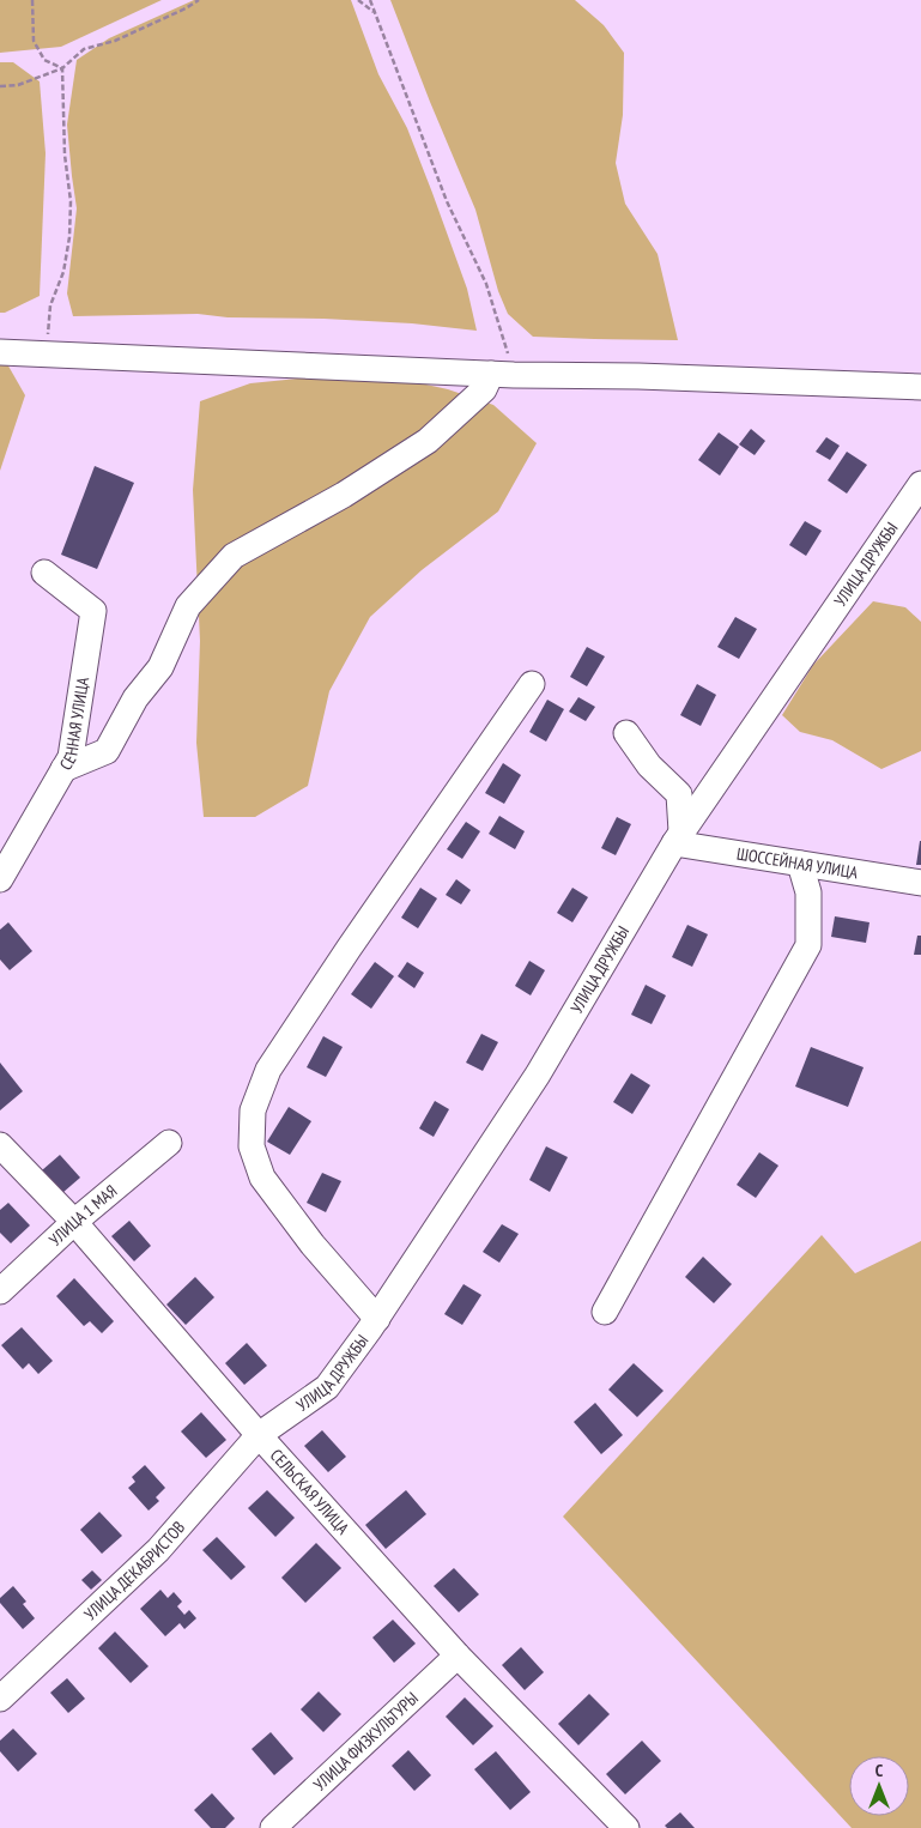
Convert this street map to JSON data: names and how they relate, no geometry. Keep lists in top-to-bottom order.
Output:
{
  "streets": {
    "street": [
      "УЛИЦА ДРУЖБЫ",
      "СЕННАЯ УЛИЦА",
      "ШОССЕЙНАЯ УЛИЦА",
      "УЛИЦА 1 МАЯ",
      "СЕЛЬСКАЯ УЛИЦА",
      "УЛИЦА ДЕКАБРИСТОВ",
      "УЛИЦА ФИЗКУЛЬТУРЫ"
    ]
  },
  "crossings": [
    ["УЛИЦА ДРУЖБЫ", "ШОССЕЙНАЯ УЛИЦА"],
    ["УЛИЦА ДРУЖБЫ", "СЕЛЬСКАЯ УЛИЦА"],
    ["УЛИЦА ДРУЖБЫ", "УЛИЦА ДЕКАБРИСТОВ"],
    ["УЛИЦА 1 МАЯ", "СЕЛЬСКАЯ УЛИЦА"],
    ["СЕЛЬСКАЯ УЛИЦА", "УЛИЦА ДЕКАБРИСТОВ"],
    ["СЕЛЬСКАЯ УЛИЦА", "УЛИЦА ФИЗКУЛЬТУРЫ"]
  ],
  "north": "top"
}
